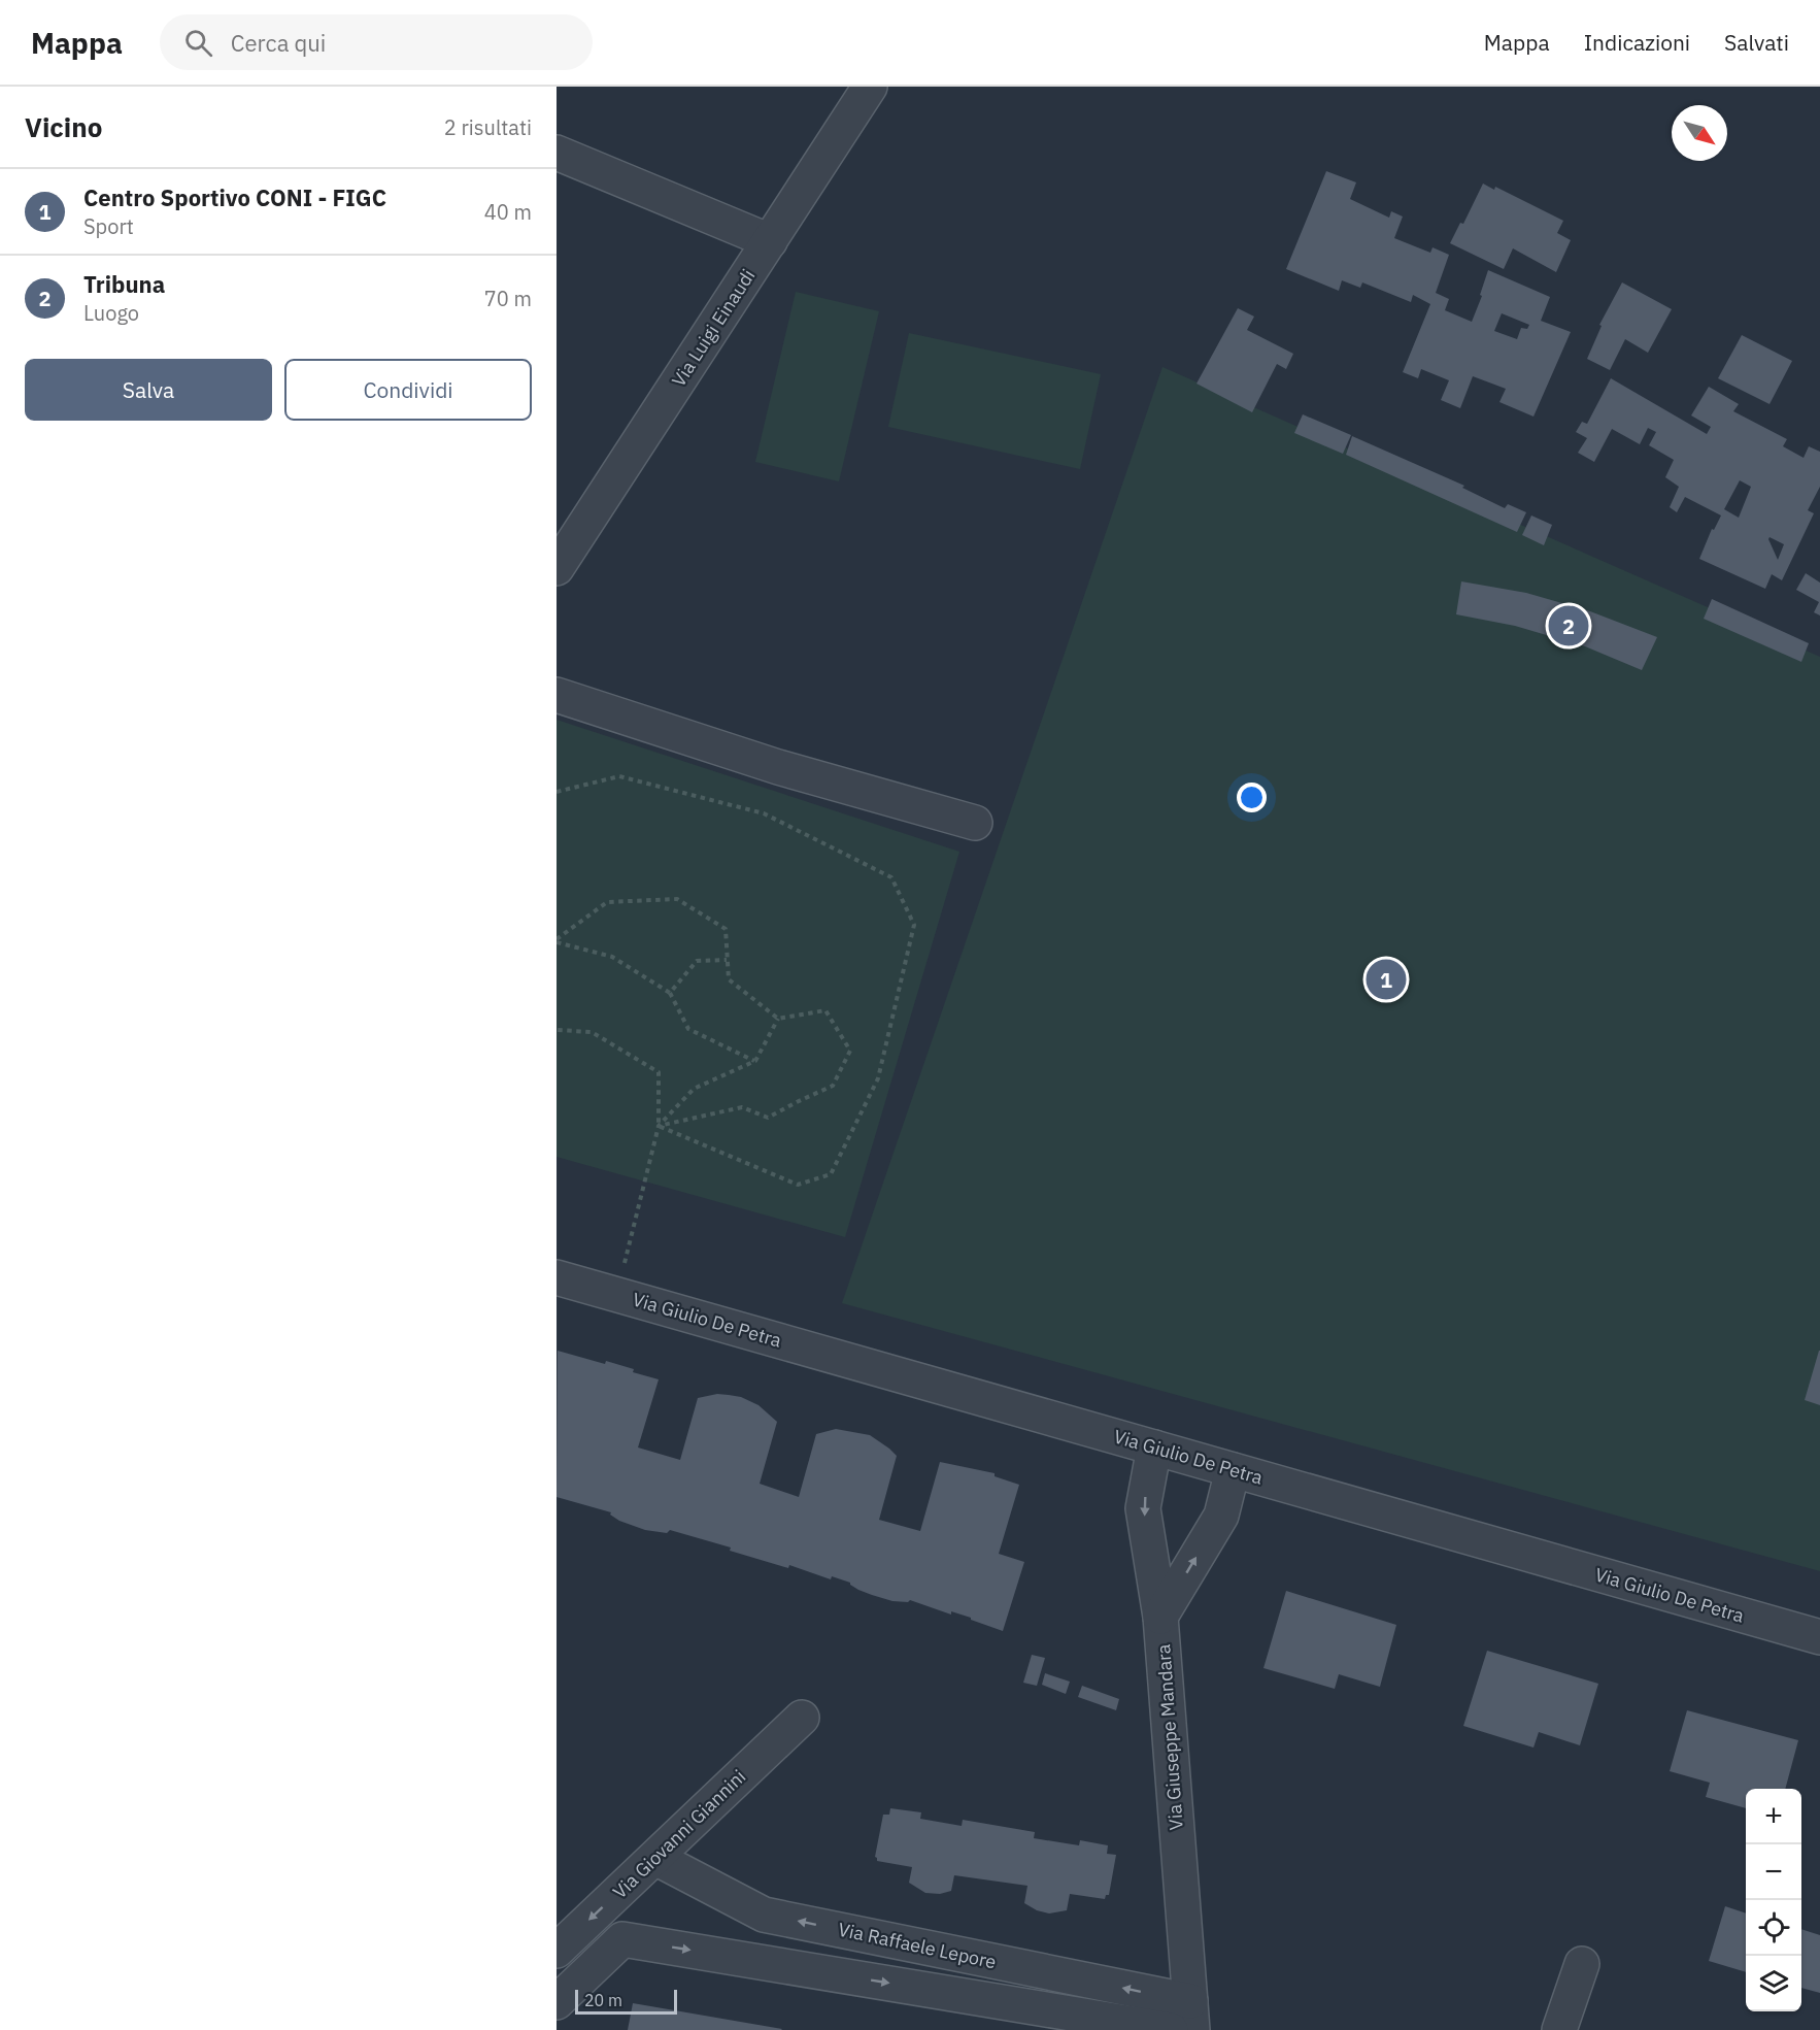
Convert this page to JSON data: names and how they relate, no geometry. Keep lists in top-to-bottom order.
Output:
{
  "streets": {
    "street": [
      "Via Luigi Einaudi",
      "Via Giulio De Petra",
      "Via Giuseppe Mandara",
      "Via Giovanni Giannini",
      "Via Raffaele Lepore"
    ]
  },
  "crossings": [
    ["Via Giulio De Petra", "Via Giuseppe Mandara"],
    ["Via Giuseppe Mandara", "Via Raffaele Lepore"],
    ["Via Giovanni Giannini", "Via Raffaele Lepore"]
  ],
  "one_way": ["Via Giovanni Giannini"],
  "scale_bar": "20 m",
  "north": "bottom right",
  "page": {
    "header": "Mappa",
    "search": "Cerca qui",
    "nav": ["Mappa", "Indicazioni", "Salvati"],
    "heading": ["Vicino", "2 risultati"],
    "list": [
      {
        "mark": "1",
        "name": "Centro Sportivo CONI - FIGC",
        "note": "Sport",
        "value": "40 m"
      },
      {
        "mark": "2",
        "name": "Tribuna",
        "note": "Luogo",
        "value": "70 m"
      }
    ],
    "buttons": ["Salva", "Condividi"],
    "pins": ["2", "1"],
    "map_buttons": ["+", "−"],
    "scale": "20 m"
  }
}
